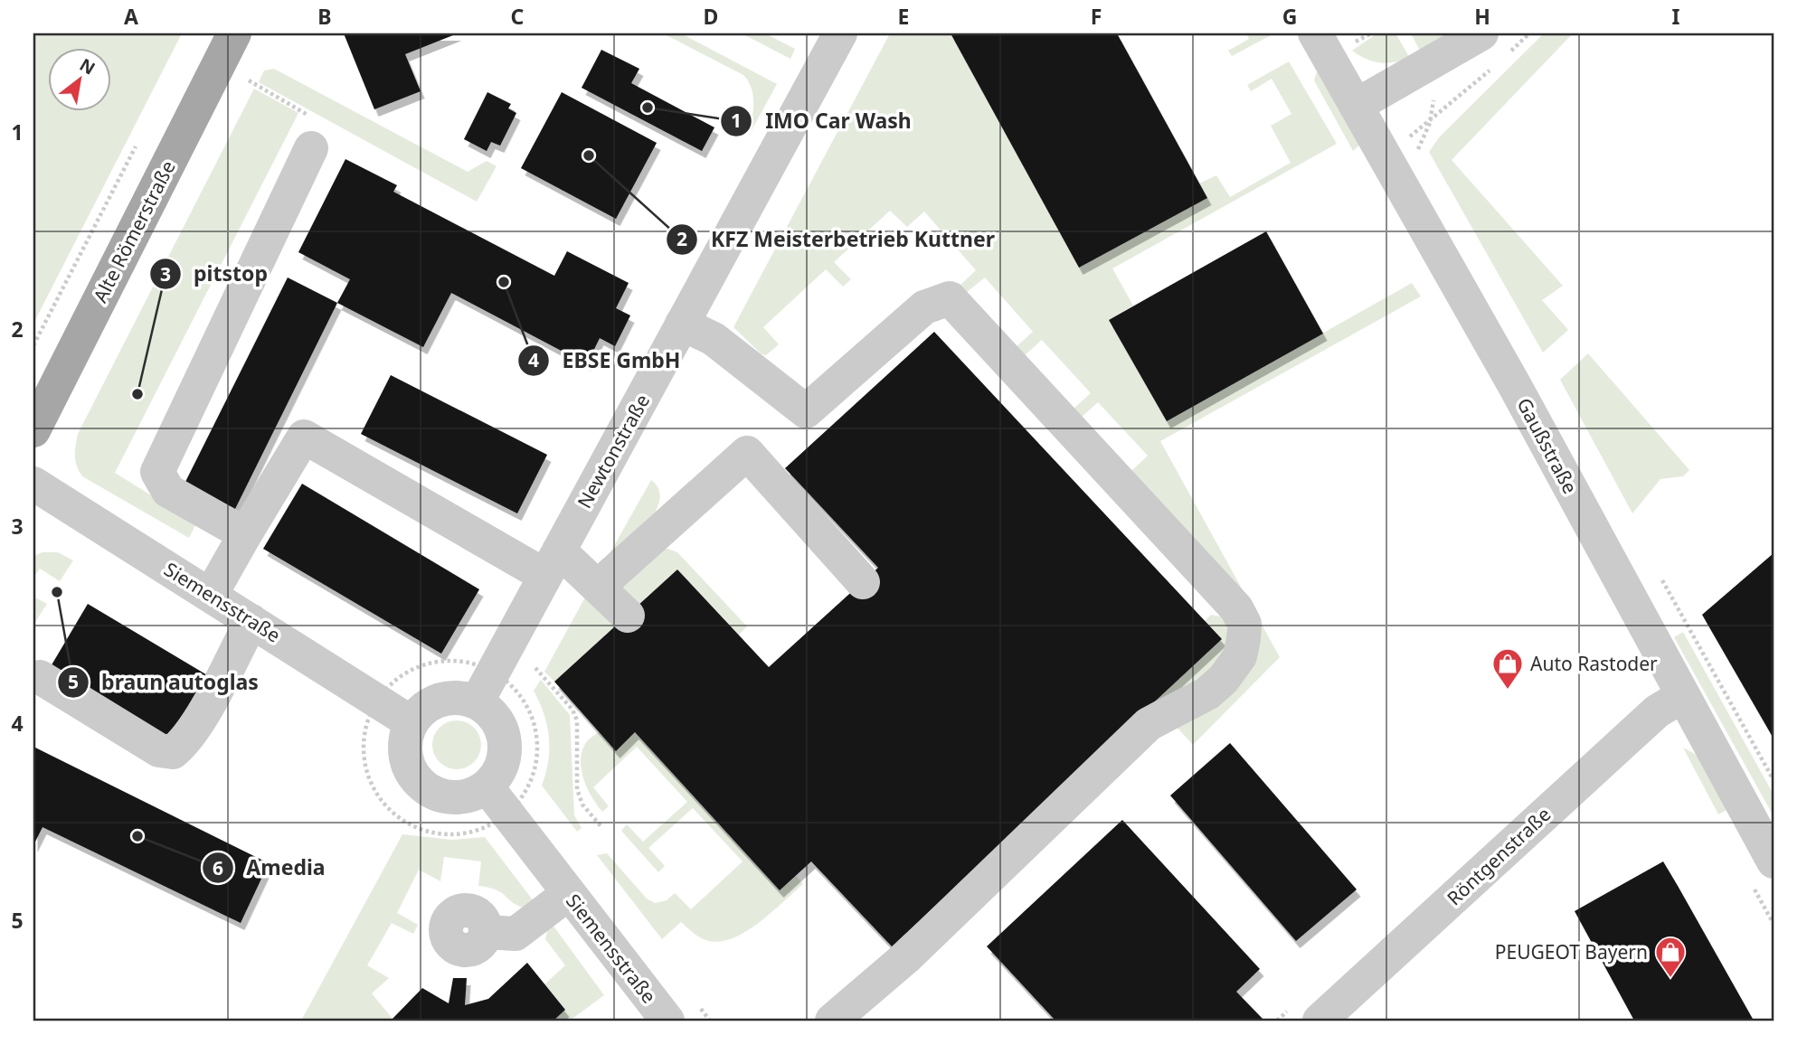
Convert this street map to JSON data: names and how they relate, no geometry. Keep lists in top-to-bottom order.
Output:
{
  "streets": {
    "main road": ["Alte Römerstraße"],
    "street": [
      "Gaußstraße",
      "Newtonstraße",
      "Siemensstraße",
      "Röntgenstraße"
    ]
  },
  "crossings": [
    ["Gaußstraße", "Röntgenstraße"],
    ["Newtonstraße", "Siemensstraße"]
  ],
  "places": {
    "other": [
      "IMO Car Wash",
      "KFZ Meisterbetrieb Kuttner",
      "EBSE GmbH",
      "pitstop",
      "braun autoglas",
      "Amedia"
    ],
    "shop": ["Auto Rastoder", "PEUGEOT Bayern"]
  },
  "north": "top right",
  "grid": {
    "columns": [
      "A",
      "B",
      "C",
      "D",
      "E",
      "F",
      "G",
      "H",
      "I"
    ],
    "rows": [
      "1",
      "2",
      "3",
      "4",
      "5"
    ]
  }
}
